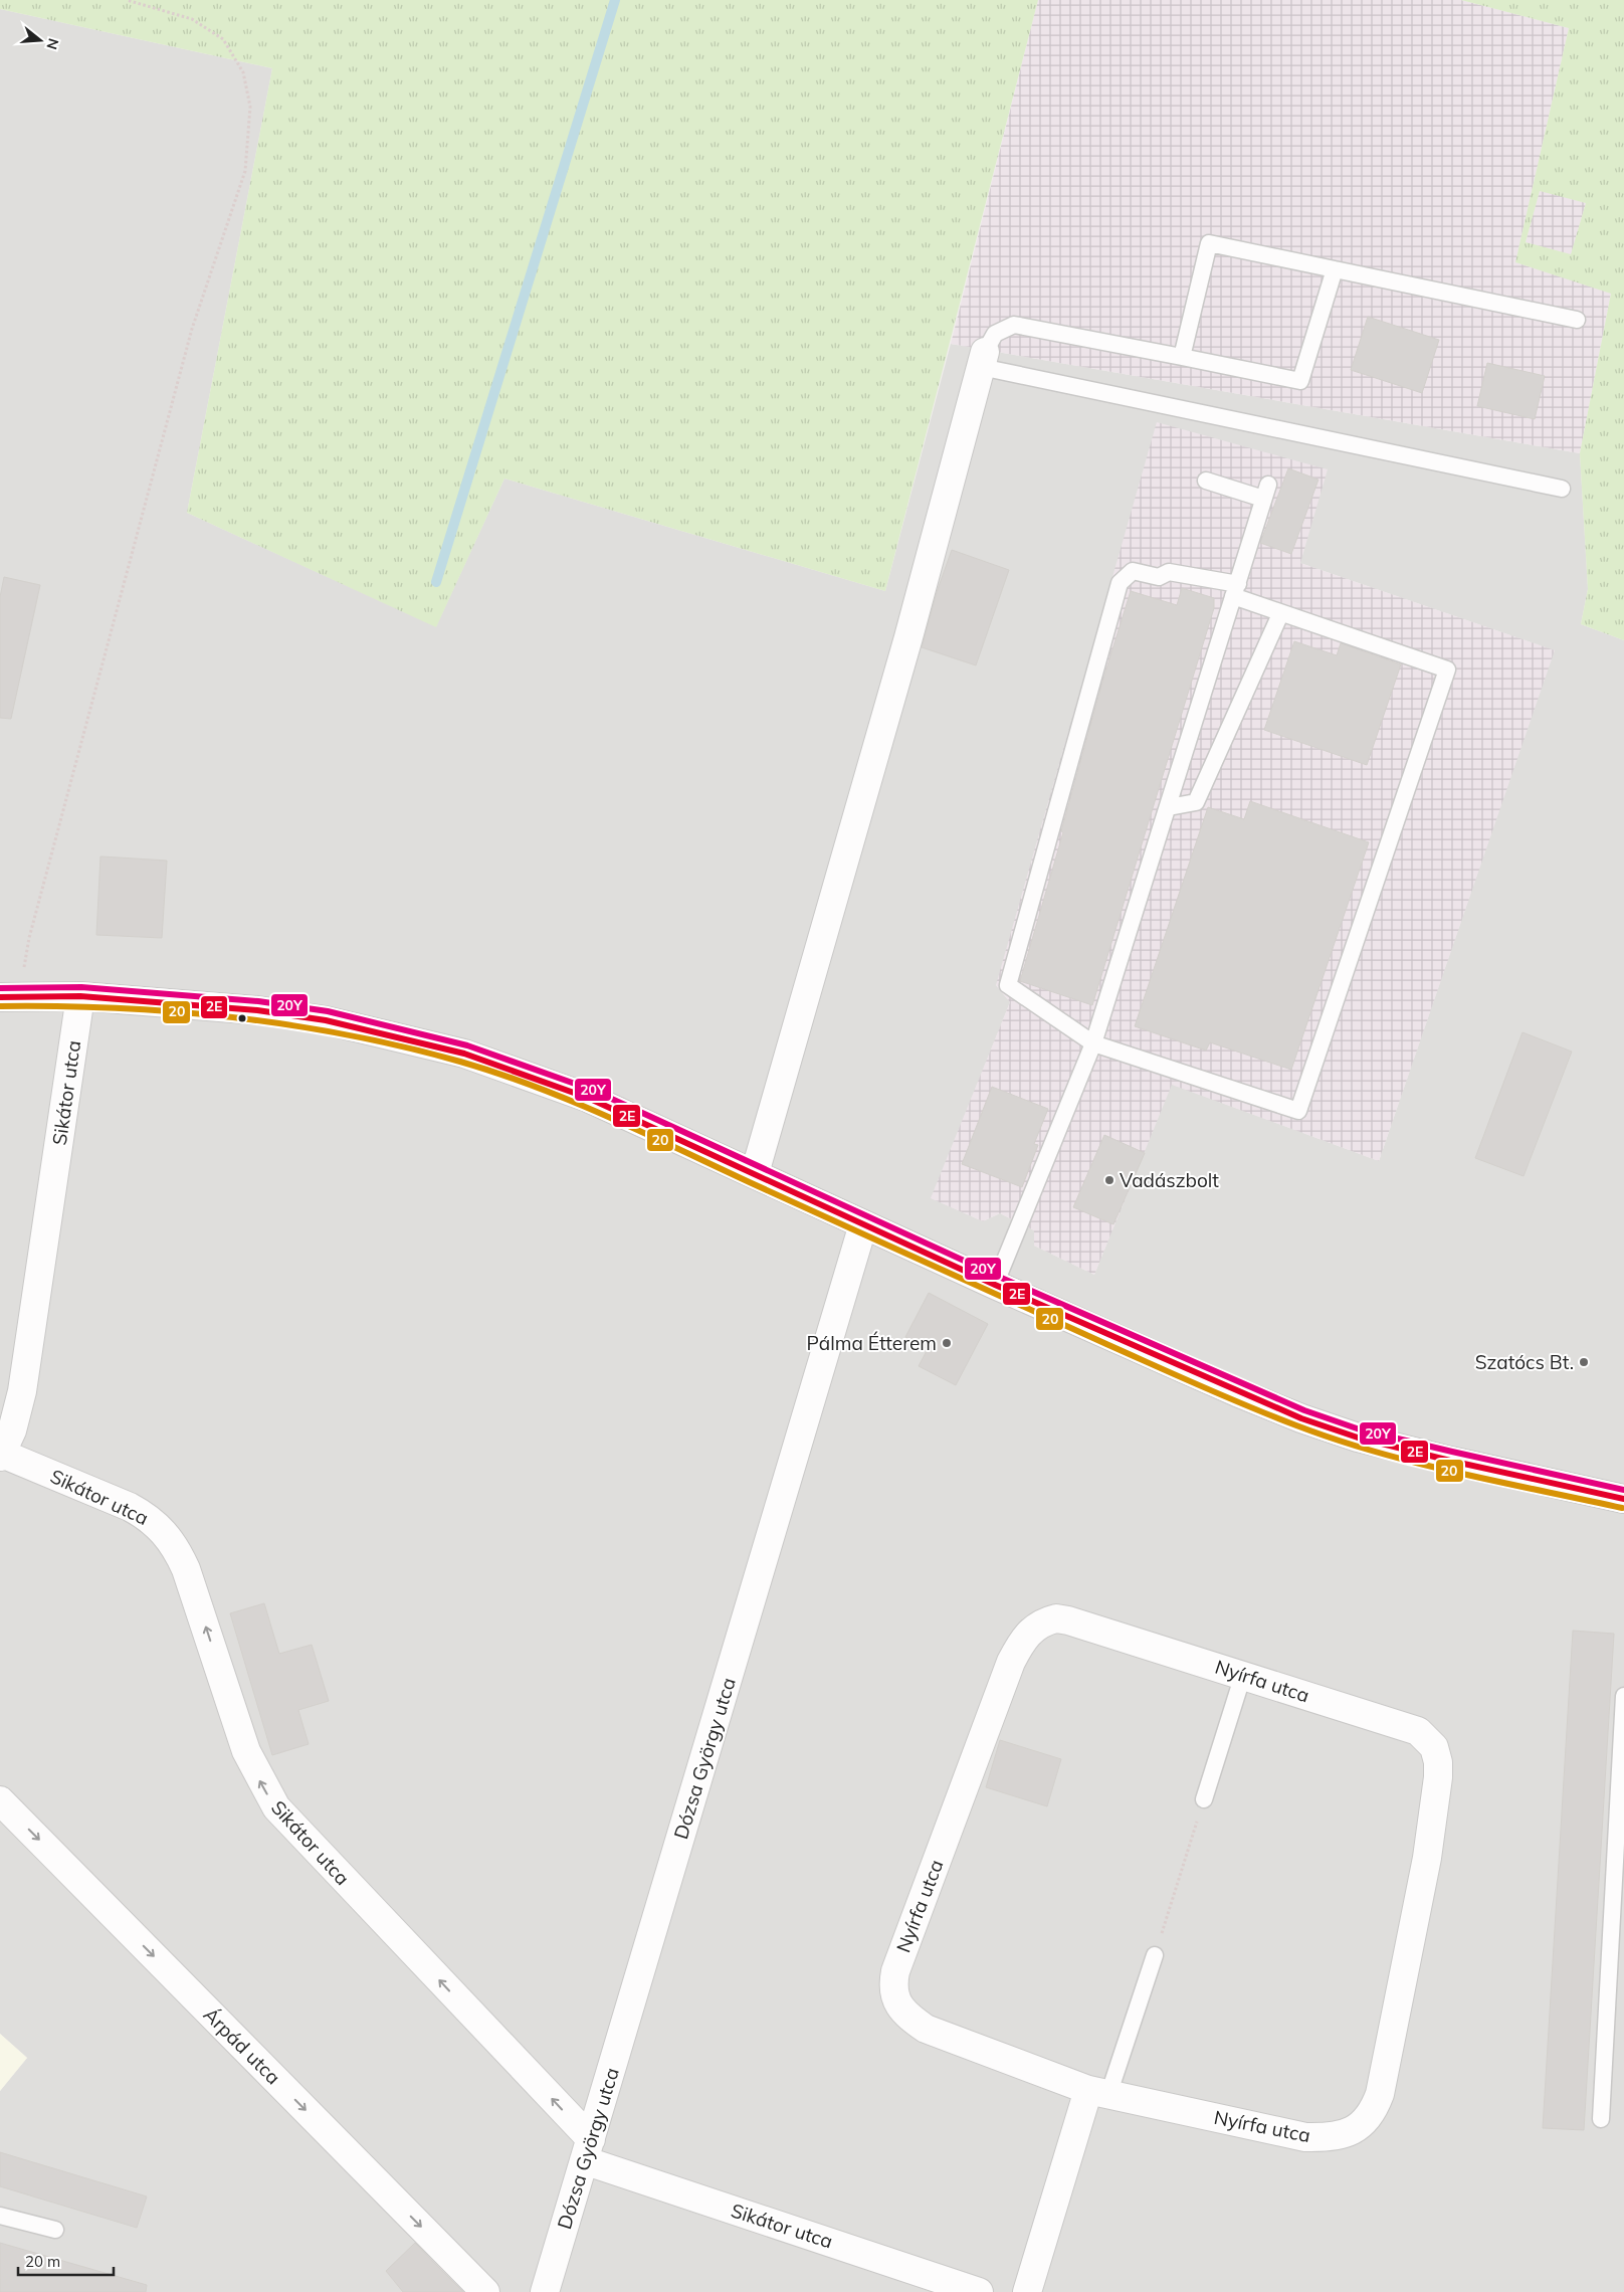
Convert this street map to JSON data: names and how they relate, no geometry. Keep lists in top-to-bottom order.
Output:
{
  "streets": {
    "street": [
      "Sikátor utca",
      "Nyírfa utca",
      "Dózsa György utca",
      "Árpád utca"
    ]
  },
  "crossings": [
    ["Sikátor utca", "Dózsa György utca"]
  ],
  "one_way": ["Sikátor utca", "Árpád utca"],
  "places": ["Vadászbolt", "Pálma Étterem", "Szatócs Bt."],
  "lines": ["transit line 20Y", "transit line 2E", "transit line 20"],
  "scale_bar": "20 m",
  "north": "right"
}
